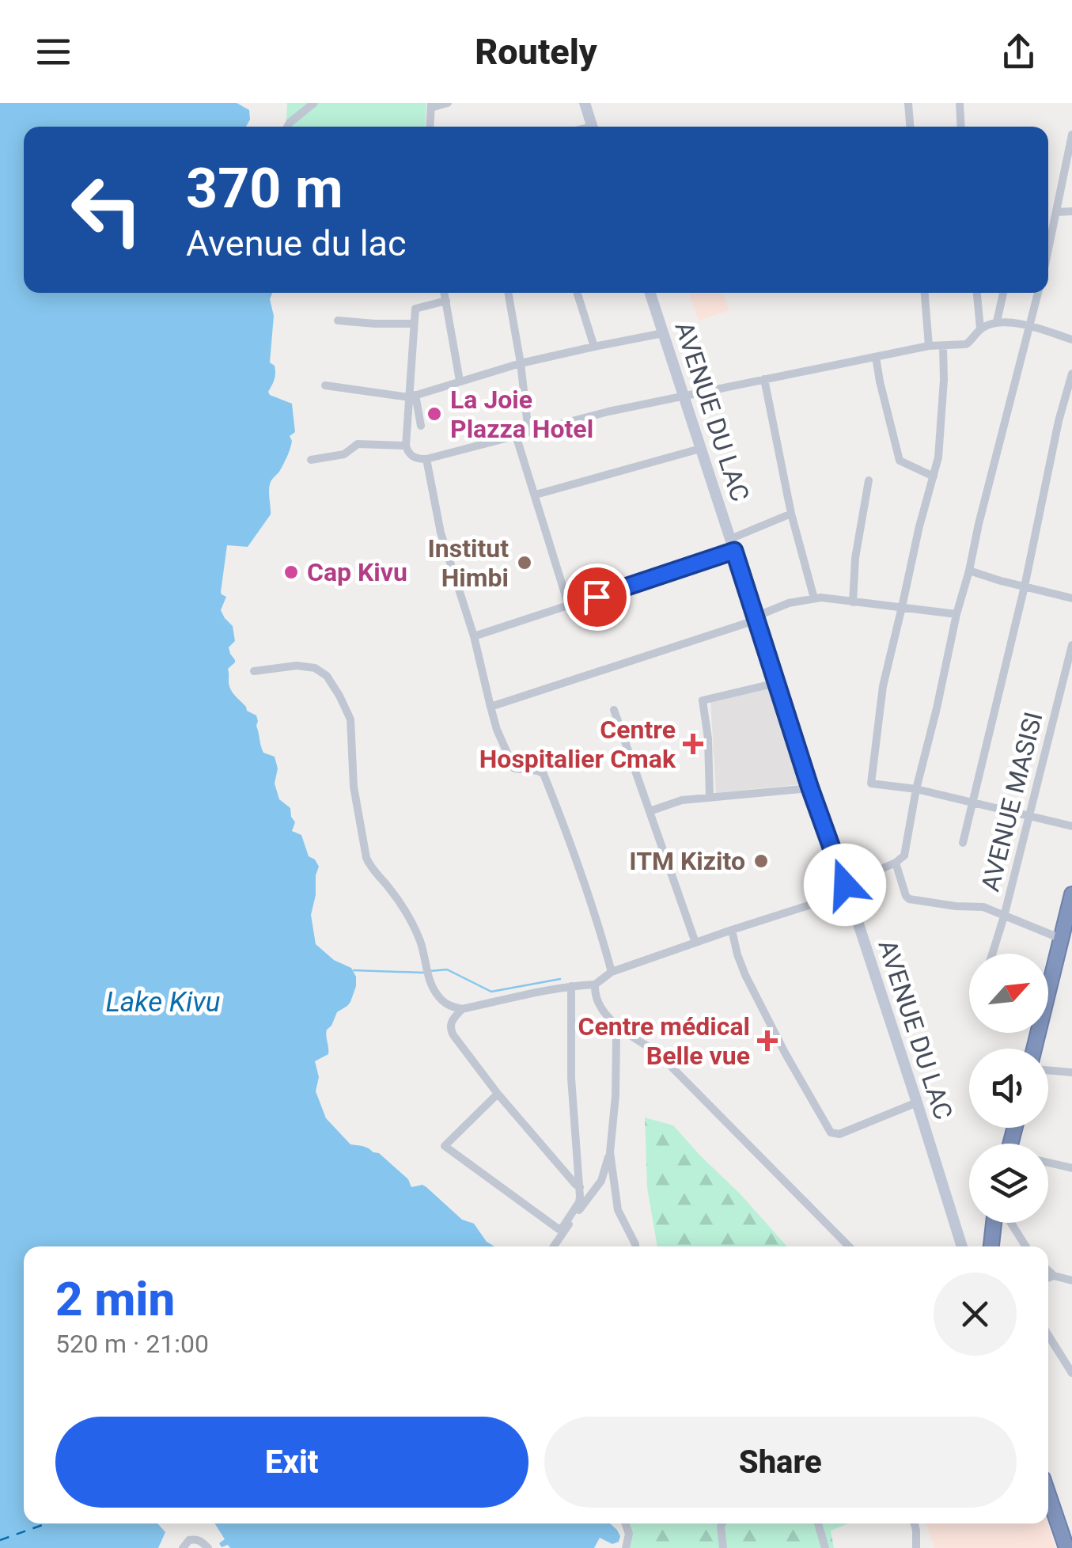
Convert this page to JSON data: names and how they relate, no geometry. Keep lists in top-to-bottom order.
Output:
{
  "streets": {
    "main road": ["AVENUE DU LAC"],
    "street": ["AVENUE MASISI"]
  },
  "water": ["Lake Kivu"],
  "places": {
    "other": [
      "La Joie Plazza Hotel",
      "Institut Himbi",
      "Cap Kivu",
      "ITM Kizito"
    ],
    "health": ["Centre Hospitalier Cmak", "Centre médical Belle vue"]
  },
  "north": "top right",
  "page": {
    "header": "Routely",
    "turn": ["370 m", "Avenue du lac"],
    "heading": ["2 min", "520 m · 21:00"],
    "buttons": ["Exit", "Share"]
  }
}
